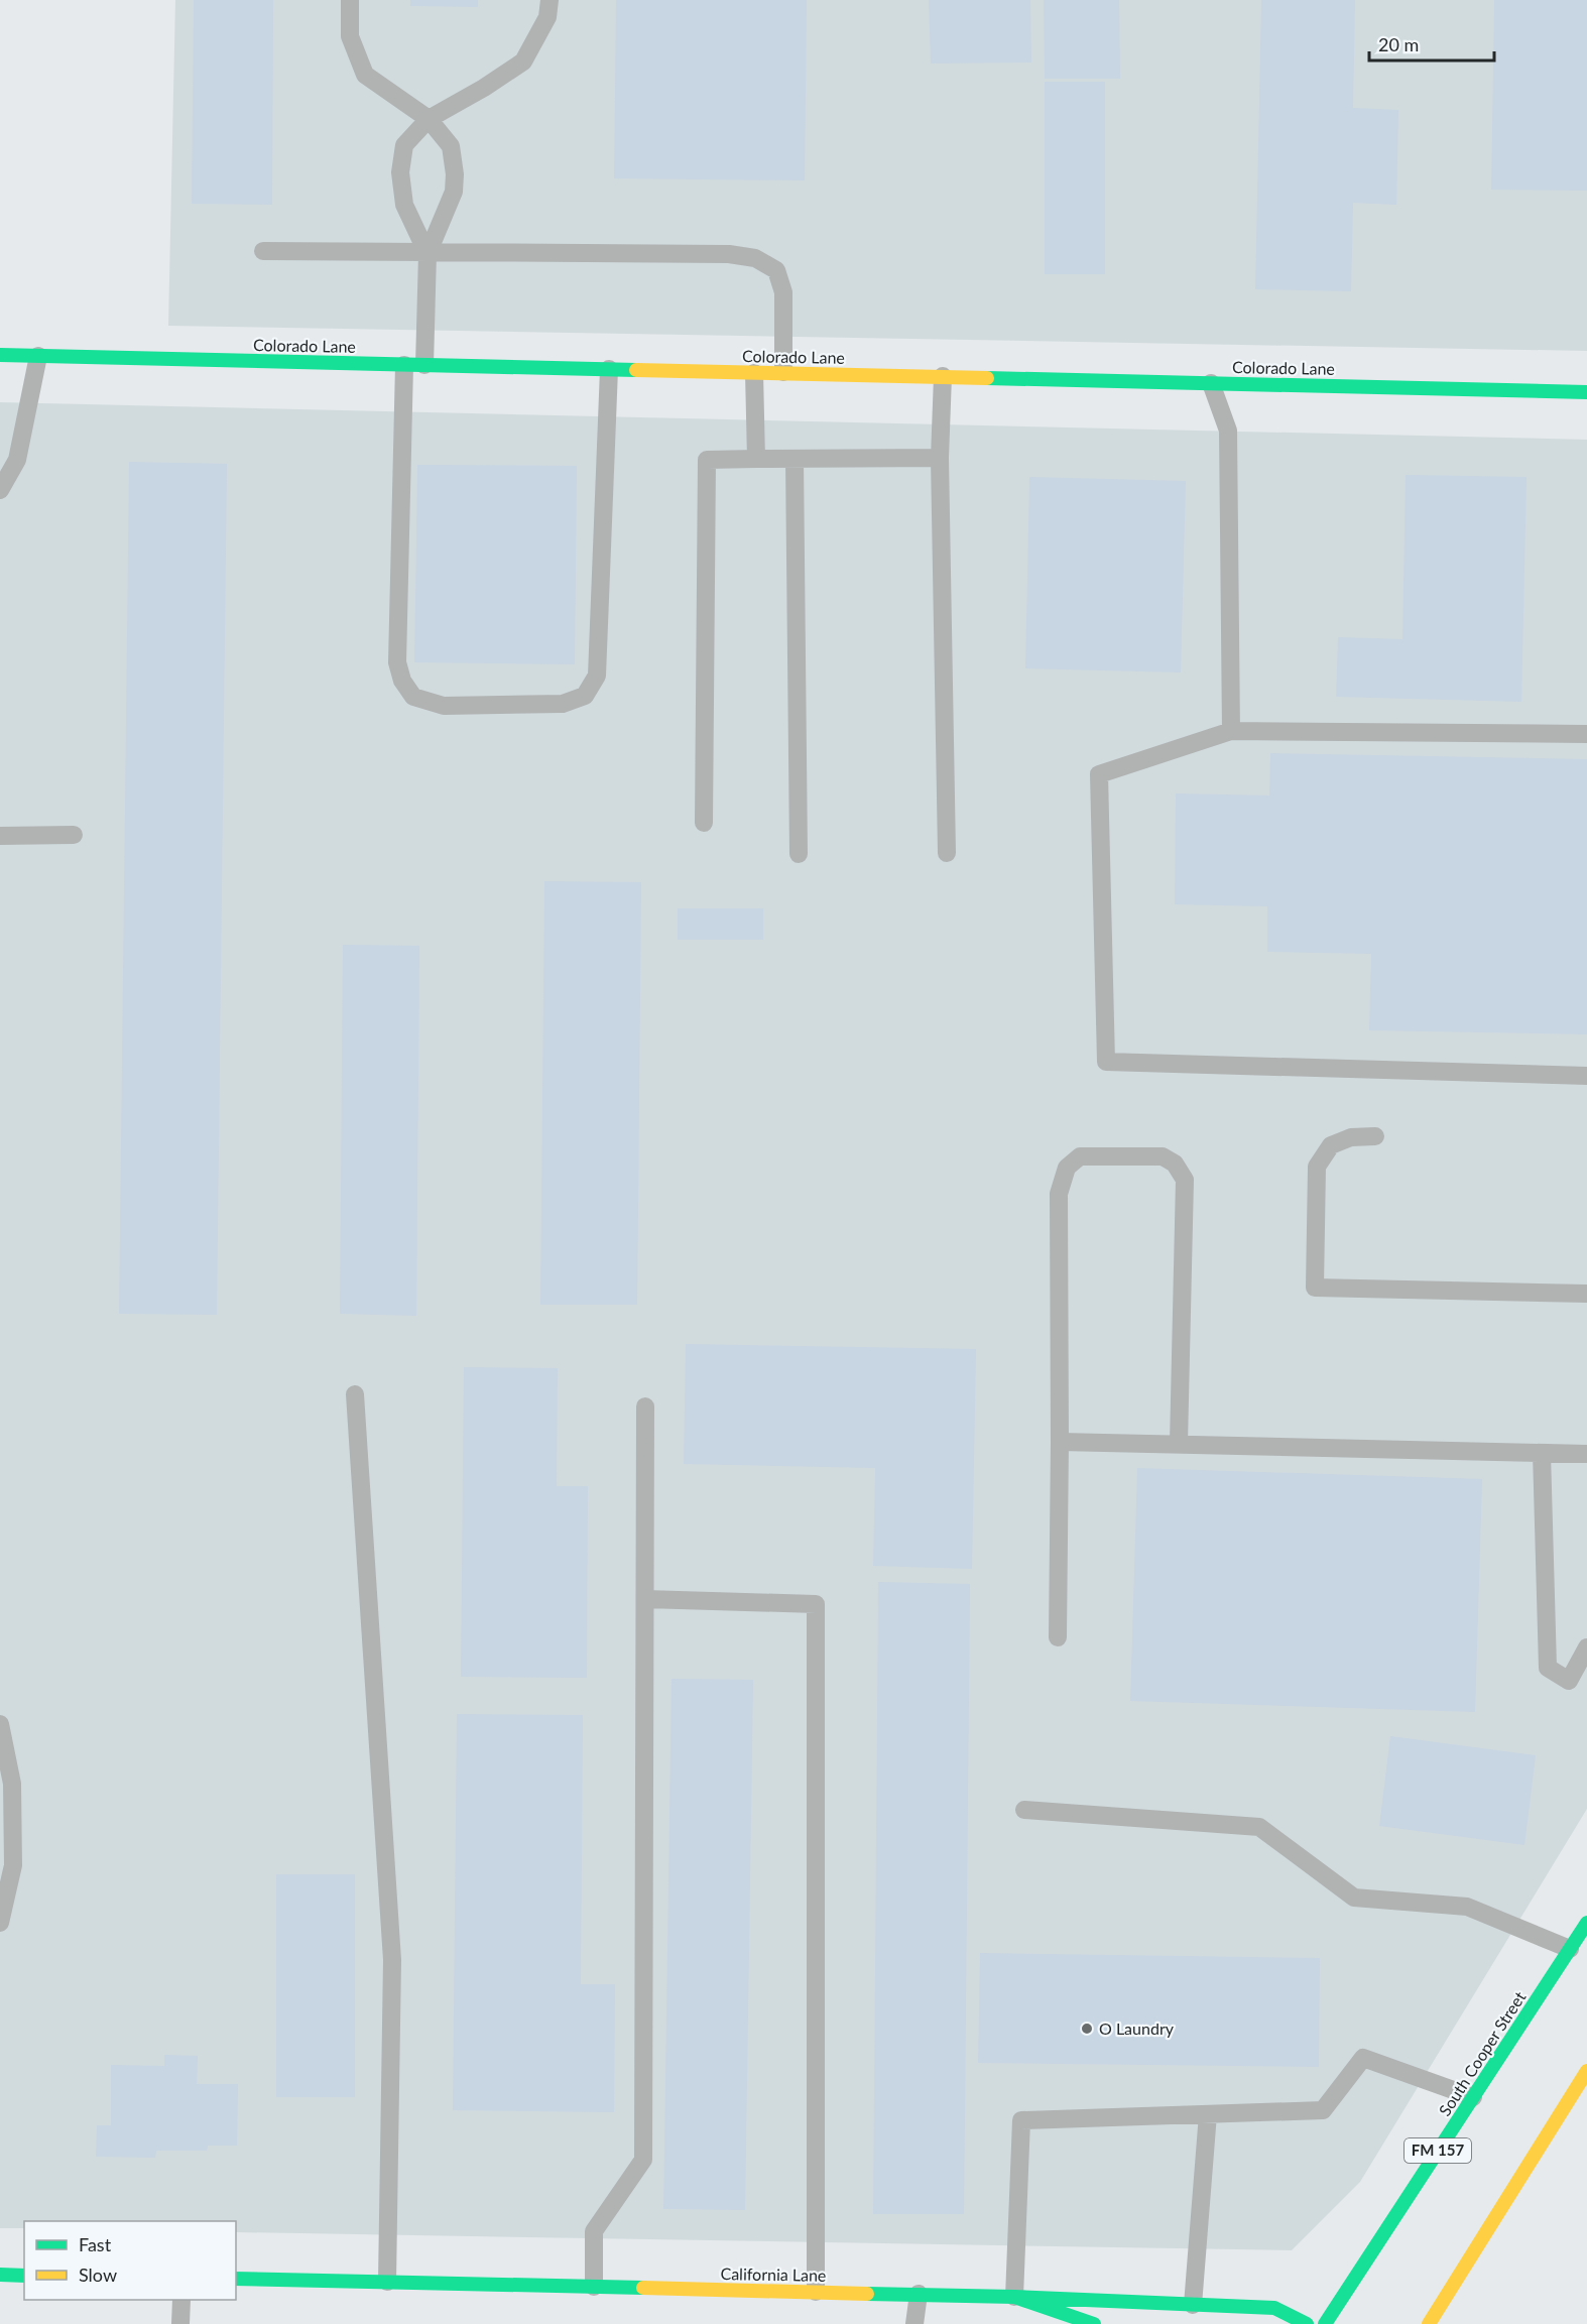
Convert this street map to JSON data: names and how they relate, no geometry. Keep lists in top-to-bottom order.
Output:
{
  "streets": {
    "street": [
      "Colorado Lane",
      "South Cooper Street",
      "FM 157",
      "California Lane"
    ]
  },
  "places": ["O Laundry"],
  "legend": ["Fast", "Slow"],
  "scale_bar": "20 m"
}
